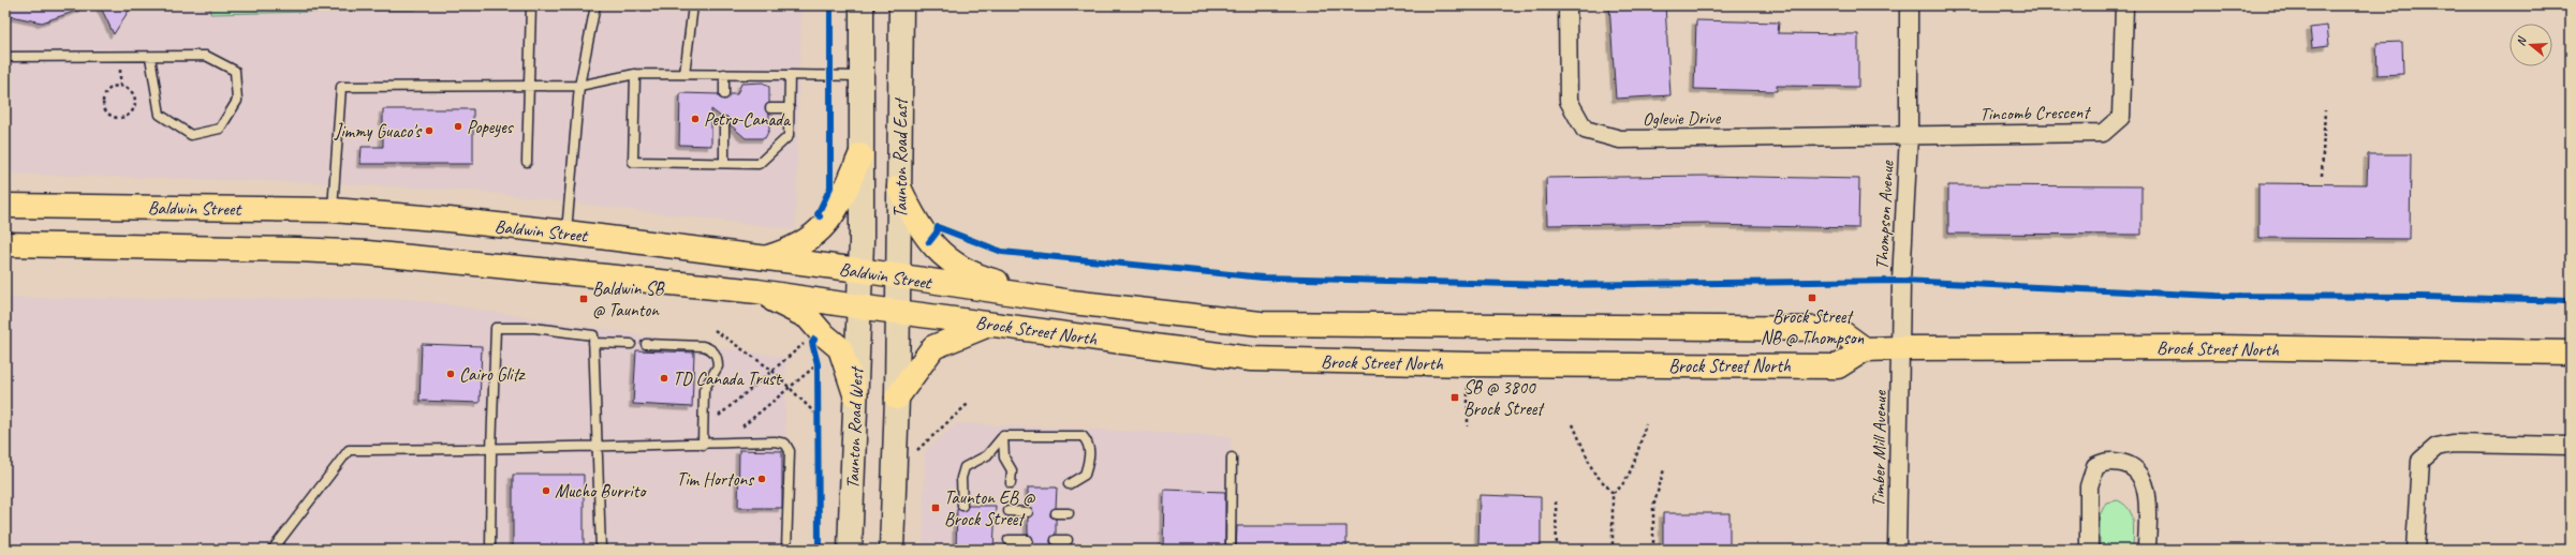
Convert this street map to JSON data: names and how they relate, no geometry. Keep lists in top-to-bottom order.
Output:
{
  "streets": {
    "main road": [
      "Taunton Road East",
      "Baldwin Street",
      "Brock Street North",
      "Taunton Road West"
    ],
    "street": [
      "Tincomb Crescent",
      "Oglevie Drive",
      "Thompson Avenue",
      "Timber Mill Avenue"
    ]
  },
  "crossings": [
    ["Tincomb Crescent", "Oglevie Drive"],
    ["Tincomb Crescent", "Thompson Avenue"],
    ["Oglevie Drive", "Thompson Avenue"],
    ["Taunton Road East", "Baldwin Street"],
    ["Taunton Road East", "Brock Street North"],
    ["Baldwin Street", "Brock Street North"],
    ["Baldwin Street", "Taunton Road West"],
    ["Thompson Avenue", "Brock Street North"],
    ["Thompson Avenue", "Timber Mill Avenue"],
    ["Brock Street North", "Timber Mill Avenue"]
  ],
  "places": {
    "other": [
      "Petro-Canada",
      "Popeyes",
      "Jimmy Guaco's",
      "Cairo Glitz",
      "TD Canada Trust",
      "Tim Hortons",
      "Mucho Burrito"
    ],
    "transit": [
      "Brock Street NB @ Thompson",
      "Baldwin SB @ Taunton",
      "SB @ 3800 Brock Street",
      "Taunton EB @ Brock Street"
    ]
  },
  "north": "left"
}
